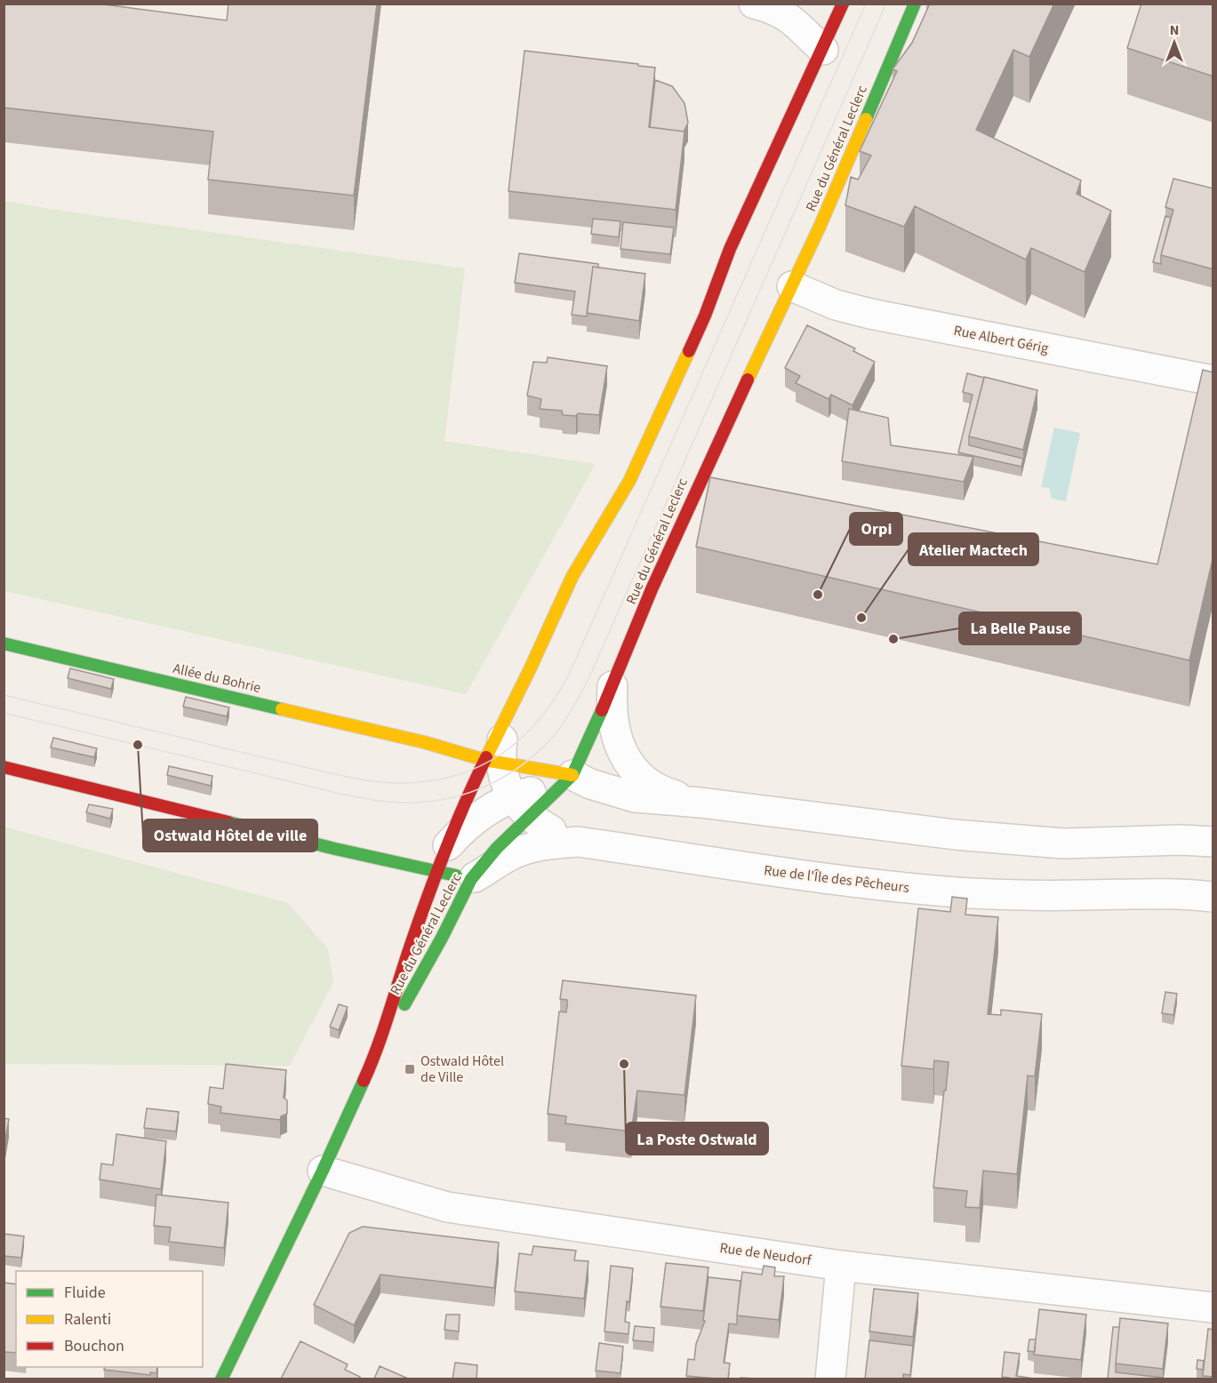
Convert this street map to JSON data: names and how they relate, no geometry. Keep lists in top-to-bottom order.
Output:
{
  "streets": {
    "main road": ["Rue du Général Leclerc", "Allée du Bohrie"],
    "street": ["Rue Albert Gérig", "Rue de l'Île des Pêcheurs", "Rue de Neudorf"]
  },
  "crossings": [
    ["Rue du Général Leclerc", "Rue Albert Gérig"],
    ["Rue du Général Leclerc", "Allée du Bohrie"],
    ["Rue du Général Leclerc", "Rue de l'Île des Pêcheurs"],
    ["Rue du Général Leclerc", "Rue de Neudorf"]
  ],
  "places": {
    "other": [
      "Orpi",
      "Atelier Mactech",
      "La Belle Pause",
      "Ostwald Hôtel de ville",
      "La Poste Ostwald"
    ],
    "transit": ["Ostwald Hôtel de Ville"]
  },
  "legend": ["Fluide", "Ralenti", "Bouchon"],
  "north": "top"
}
